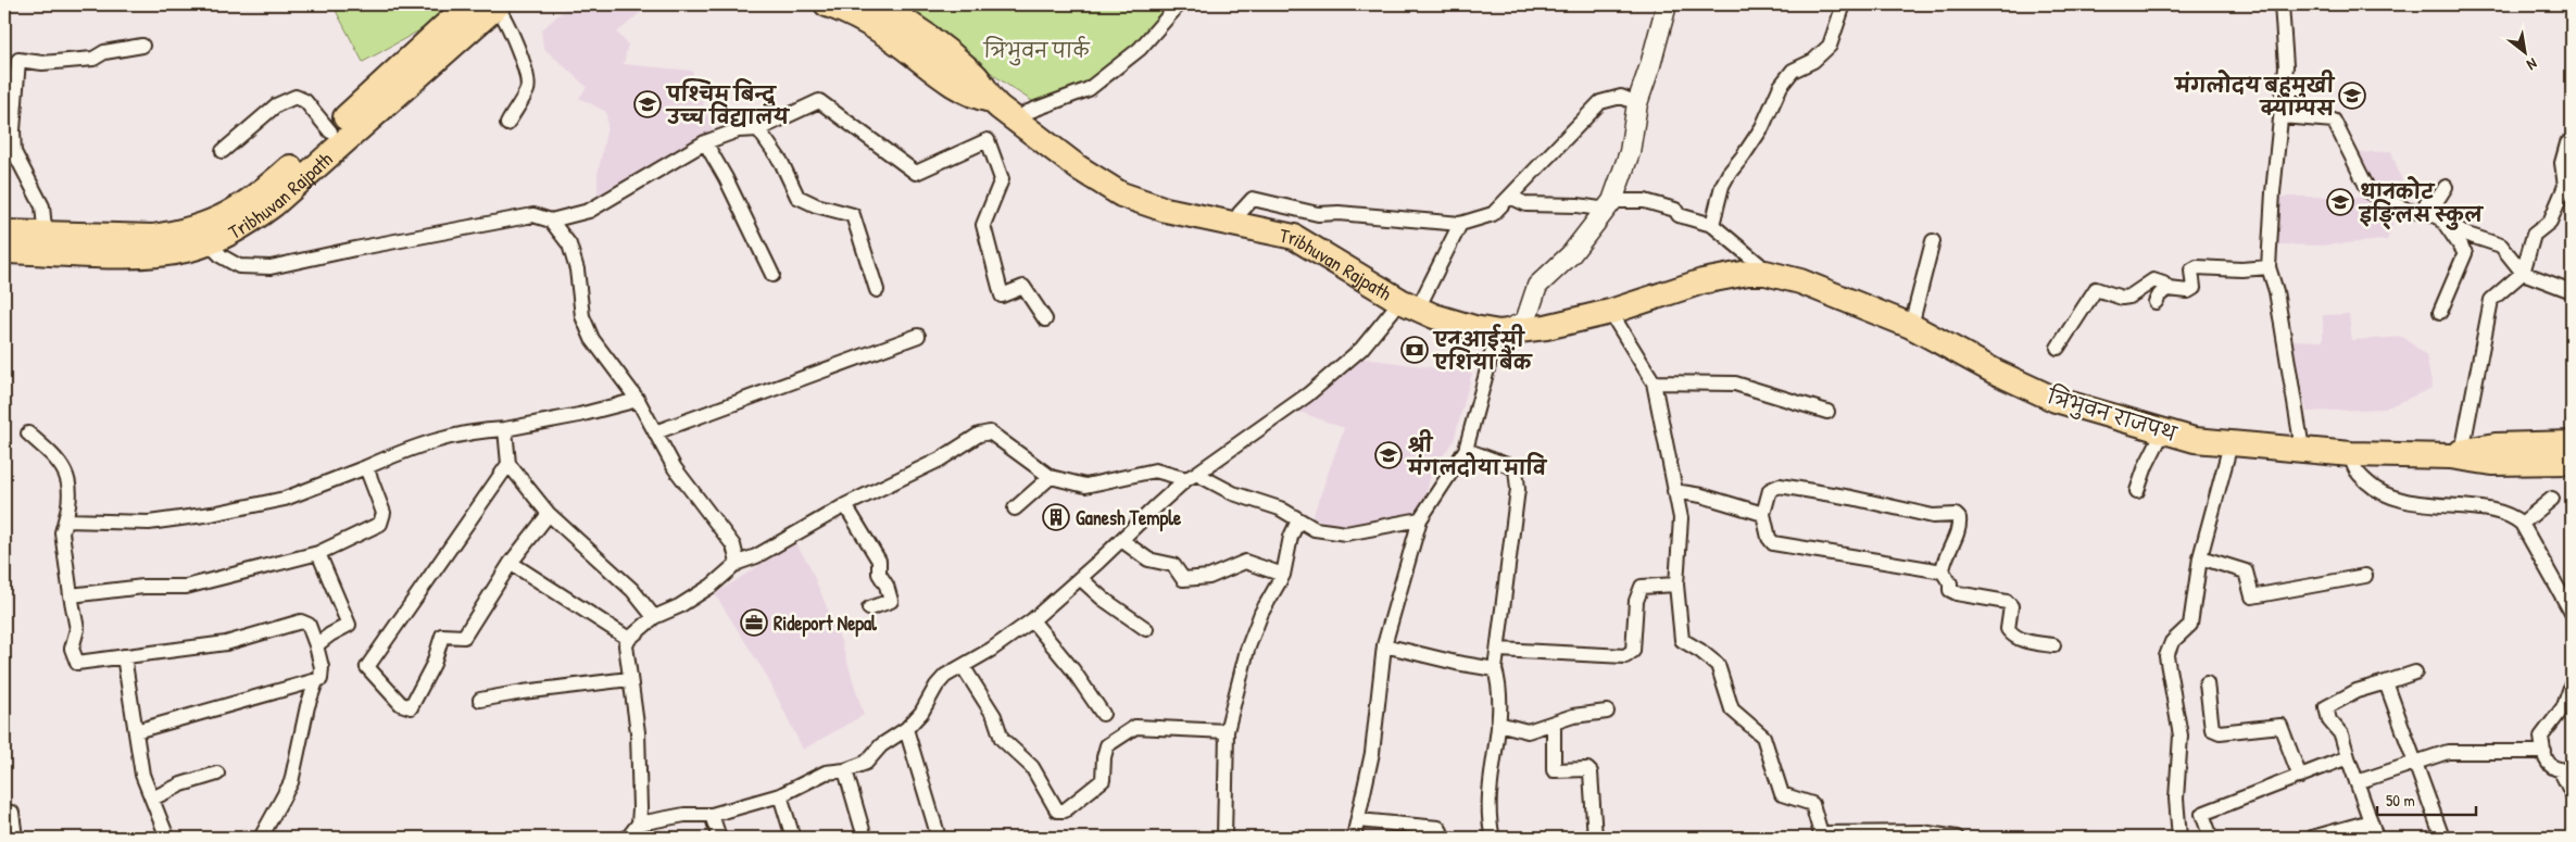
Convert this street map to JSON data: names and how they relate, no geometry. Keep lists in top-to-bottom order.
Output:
{
  "streets": {
    "highway": ["Tribhuvan Rajpath", "त्रिभुवन राजपथ"]
  },
  "crossings": [
    ["Tribhuvan Rajpath", "त्रिभुवन राजपथ"]
  ],
  "parks": ["त्रिभुवन पार्क"],
  "places": {
    "school or university": [
      "मंगलोदय बहुमुखी क्याम्पस",
      "पश्चिम बिन्दु उच्च विद्यालय",
      "थानकोट इङ्लिस स्कुल",
      "श्री मंगलदोया मावि"
    ],
    "bank": ["एनआईसी एशिया बैंक"],
    "building": ["Ganesh Temple"],
    "office": ["Rideport Nepal"]
  },
  "scale_bar": "50 m",
  "north": "bottom right"
}
